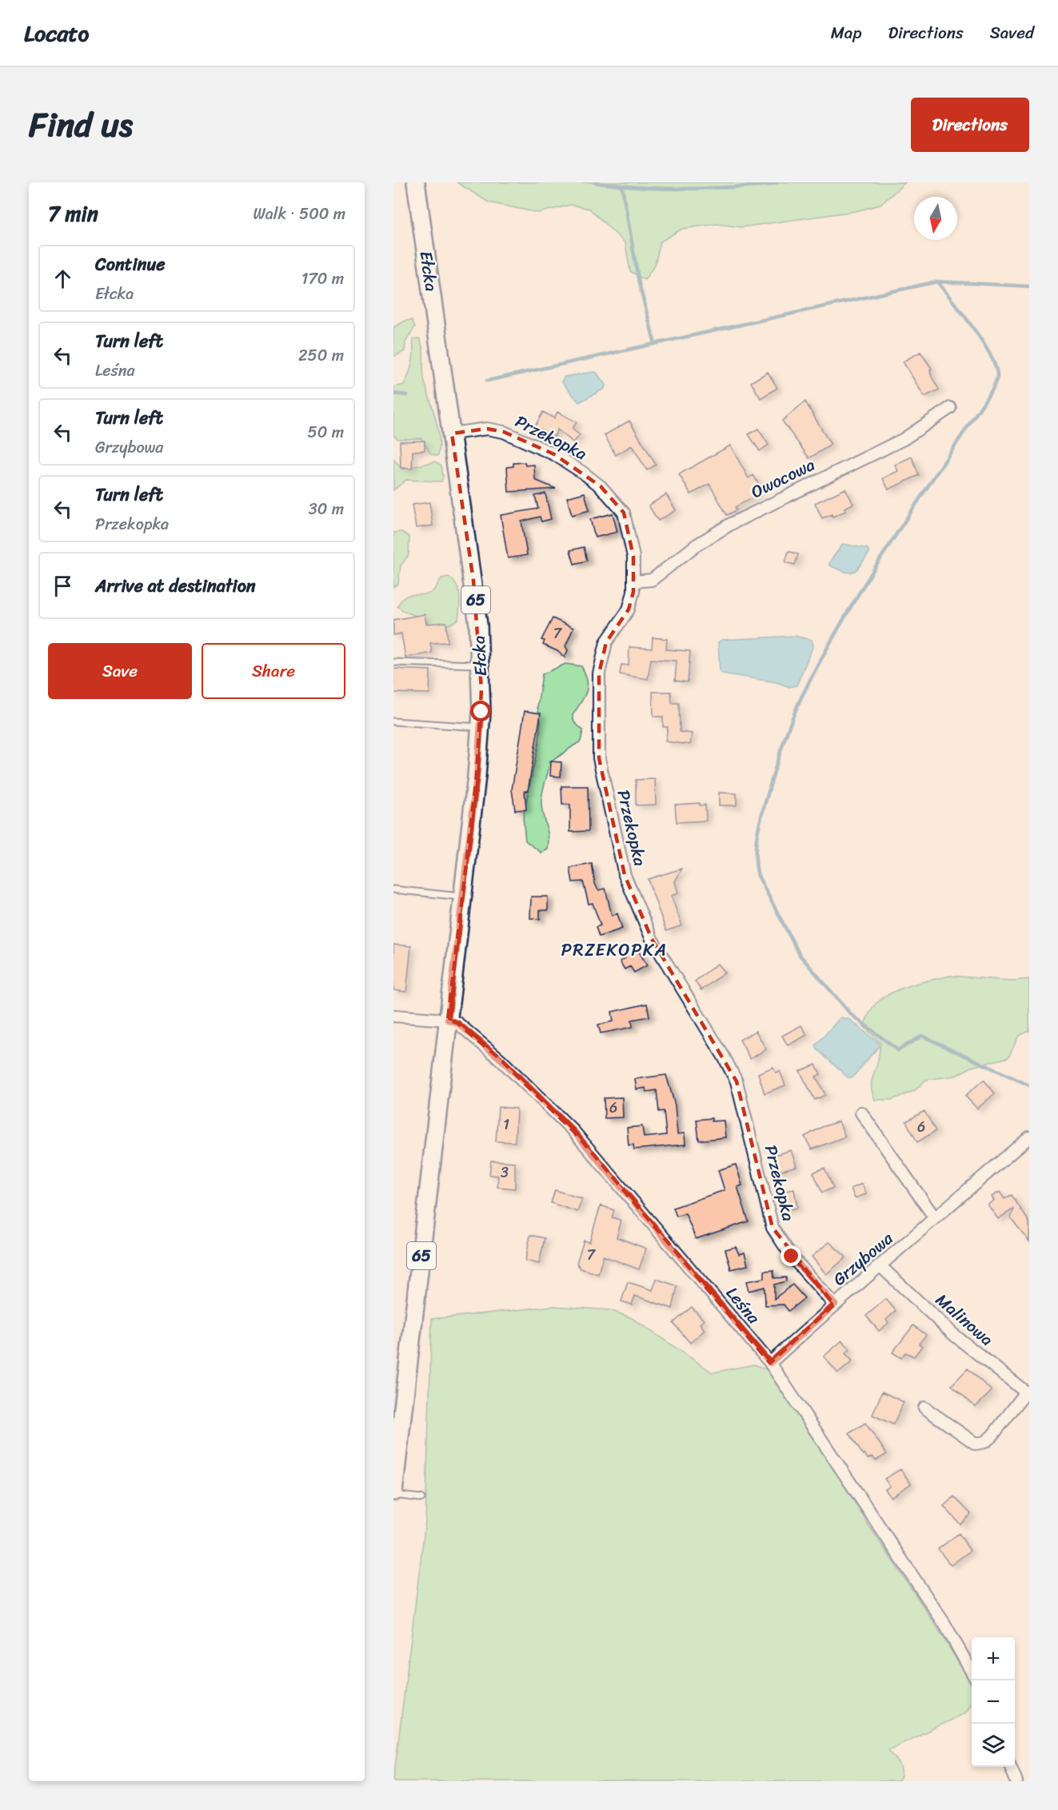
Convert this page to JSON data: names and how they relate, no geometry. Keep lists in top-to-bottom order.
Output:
{
  "streets": {
    "main road": ["Ełcka", "65"],
    "street": [
      "Przekopka",
      "Owocowa",
      "Grzybowa",
      "Leśna",
      "Malinowa"
    ]
  },
  "crossings": [
    ["Ełcka", "Przekopka"],
    ["Ełcka", "65"],
    ["Ełcka", "Leśna"],
    ["Przekopka", "Owocowa"],
    ["Przekopka", "Grzybowa"],
    ["65", "Leśna"],
    ["Grzybowa", "Leśna"],
    ["Grzybowa", "Malinowa"]
  ],
  "districts": ["PRZEKOPKA"],
  "house_numbers": [
    "7",
    "6",
    "1",
    "6",
    "3",
    "7"
  ],
  "north": "bottom",
  "page": {
    "header": "Locato",
    "nav": ["Map", "Directions", "Saved"],
    "title": "Find us",
    "buttons": [
      "Directions",
      ["Save", "Share"]
    ],
    "heading": ["7 min", "Walk · 500 m"],
    "list": [
      ["Continue", "Ełcka", "170 m"],
      ["Turn left", "Leśna", "250 m"],
      ["Turn left", "Grzybowa", "50 m"],
      ["Turn left", "Przekopka", "30 m"],
      "Arrive at destination"
    ],
    "map_buttons": ["+", "−"]
  }
}
